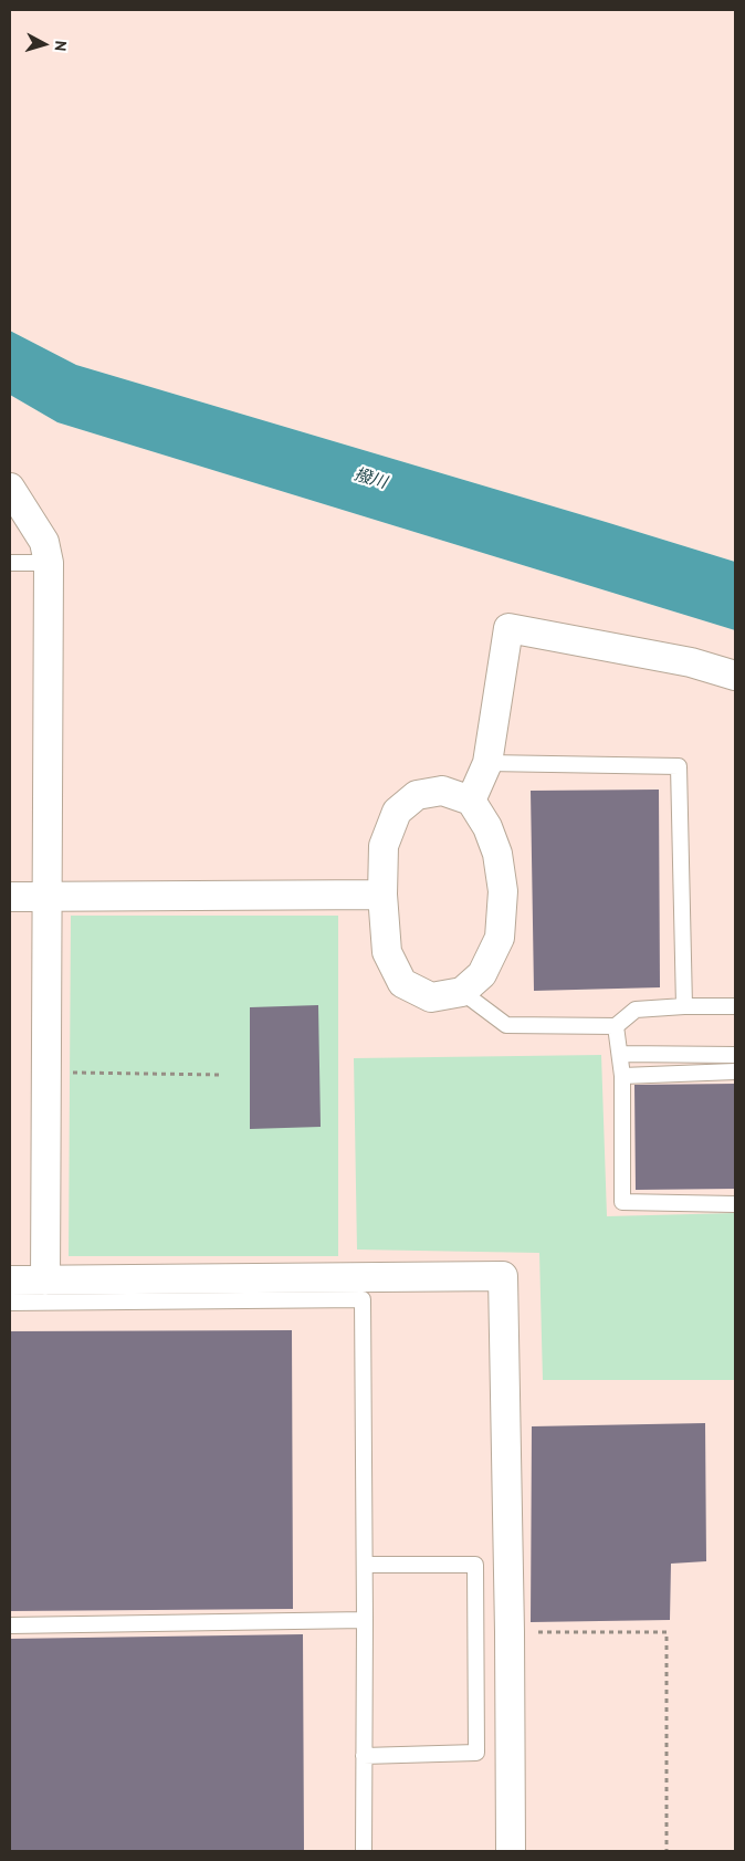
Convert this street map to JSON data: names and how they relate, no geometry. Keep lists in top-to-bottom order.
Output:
{
  "water": ["撥川"],
  "north": "right"
}
